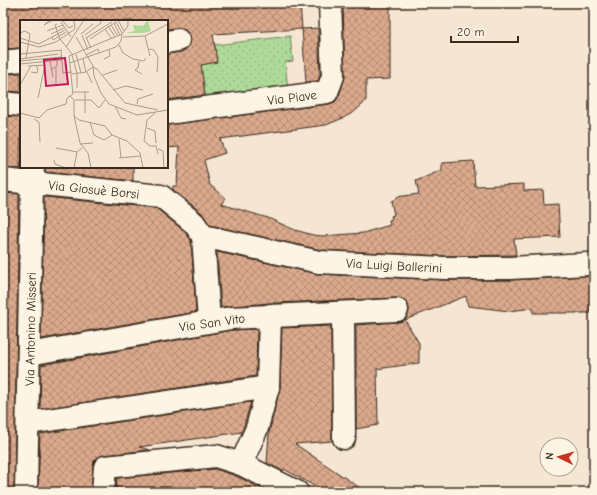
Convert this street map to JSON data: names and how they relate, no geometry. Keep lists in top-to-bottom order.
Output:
{
  "streets": {
    "street": [
      "Via Piave",
      "Via Giosuè Borsi",
      "Via Luigi Ballerini",
      "Via San Vito",
      "Via Antonino Misseri"
    ]
  },
  "crossings": [
    ["Via Giosuè Borsi", "Via Luigi Ballerini"],
    ["Via Giosuè Borsi", "Via Antonino Misseri"],
    ["Via San Vito", "Via Antonino Misseri"]
  ],
  "scale_bar": "20 m",
  "north": "left"
}
